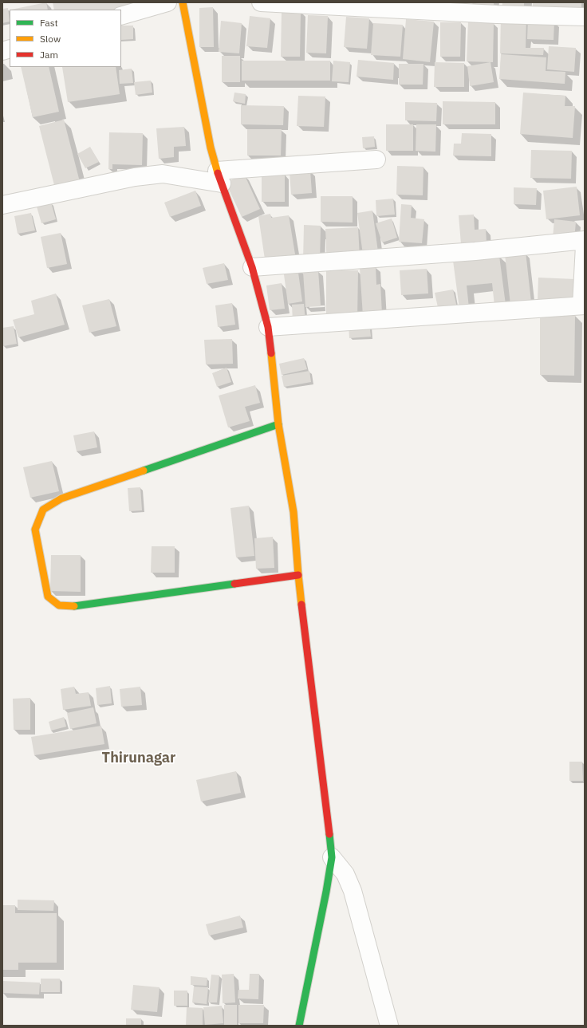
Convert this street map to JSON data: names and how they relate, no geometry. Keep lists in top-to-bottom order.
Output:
{
  "districts": ["Thirunagar"],
  "legend": ["Fast", "Slow", "Jam"]
}
